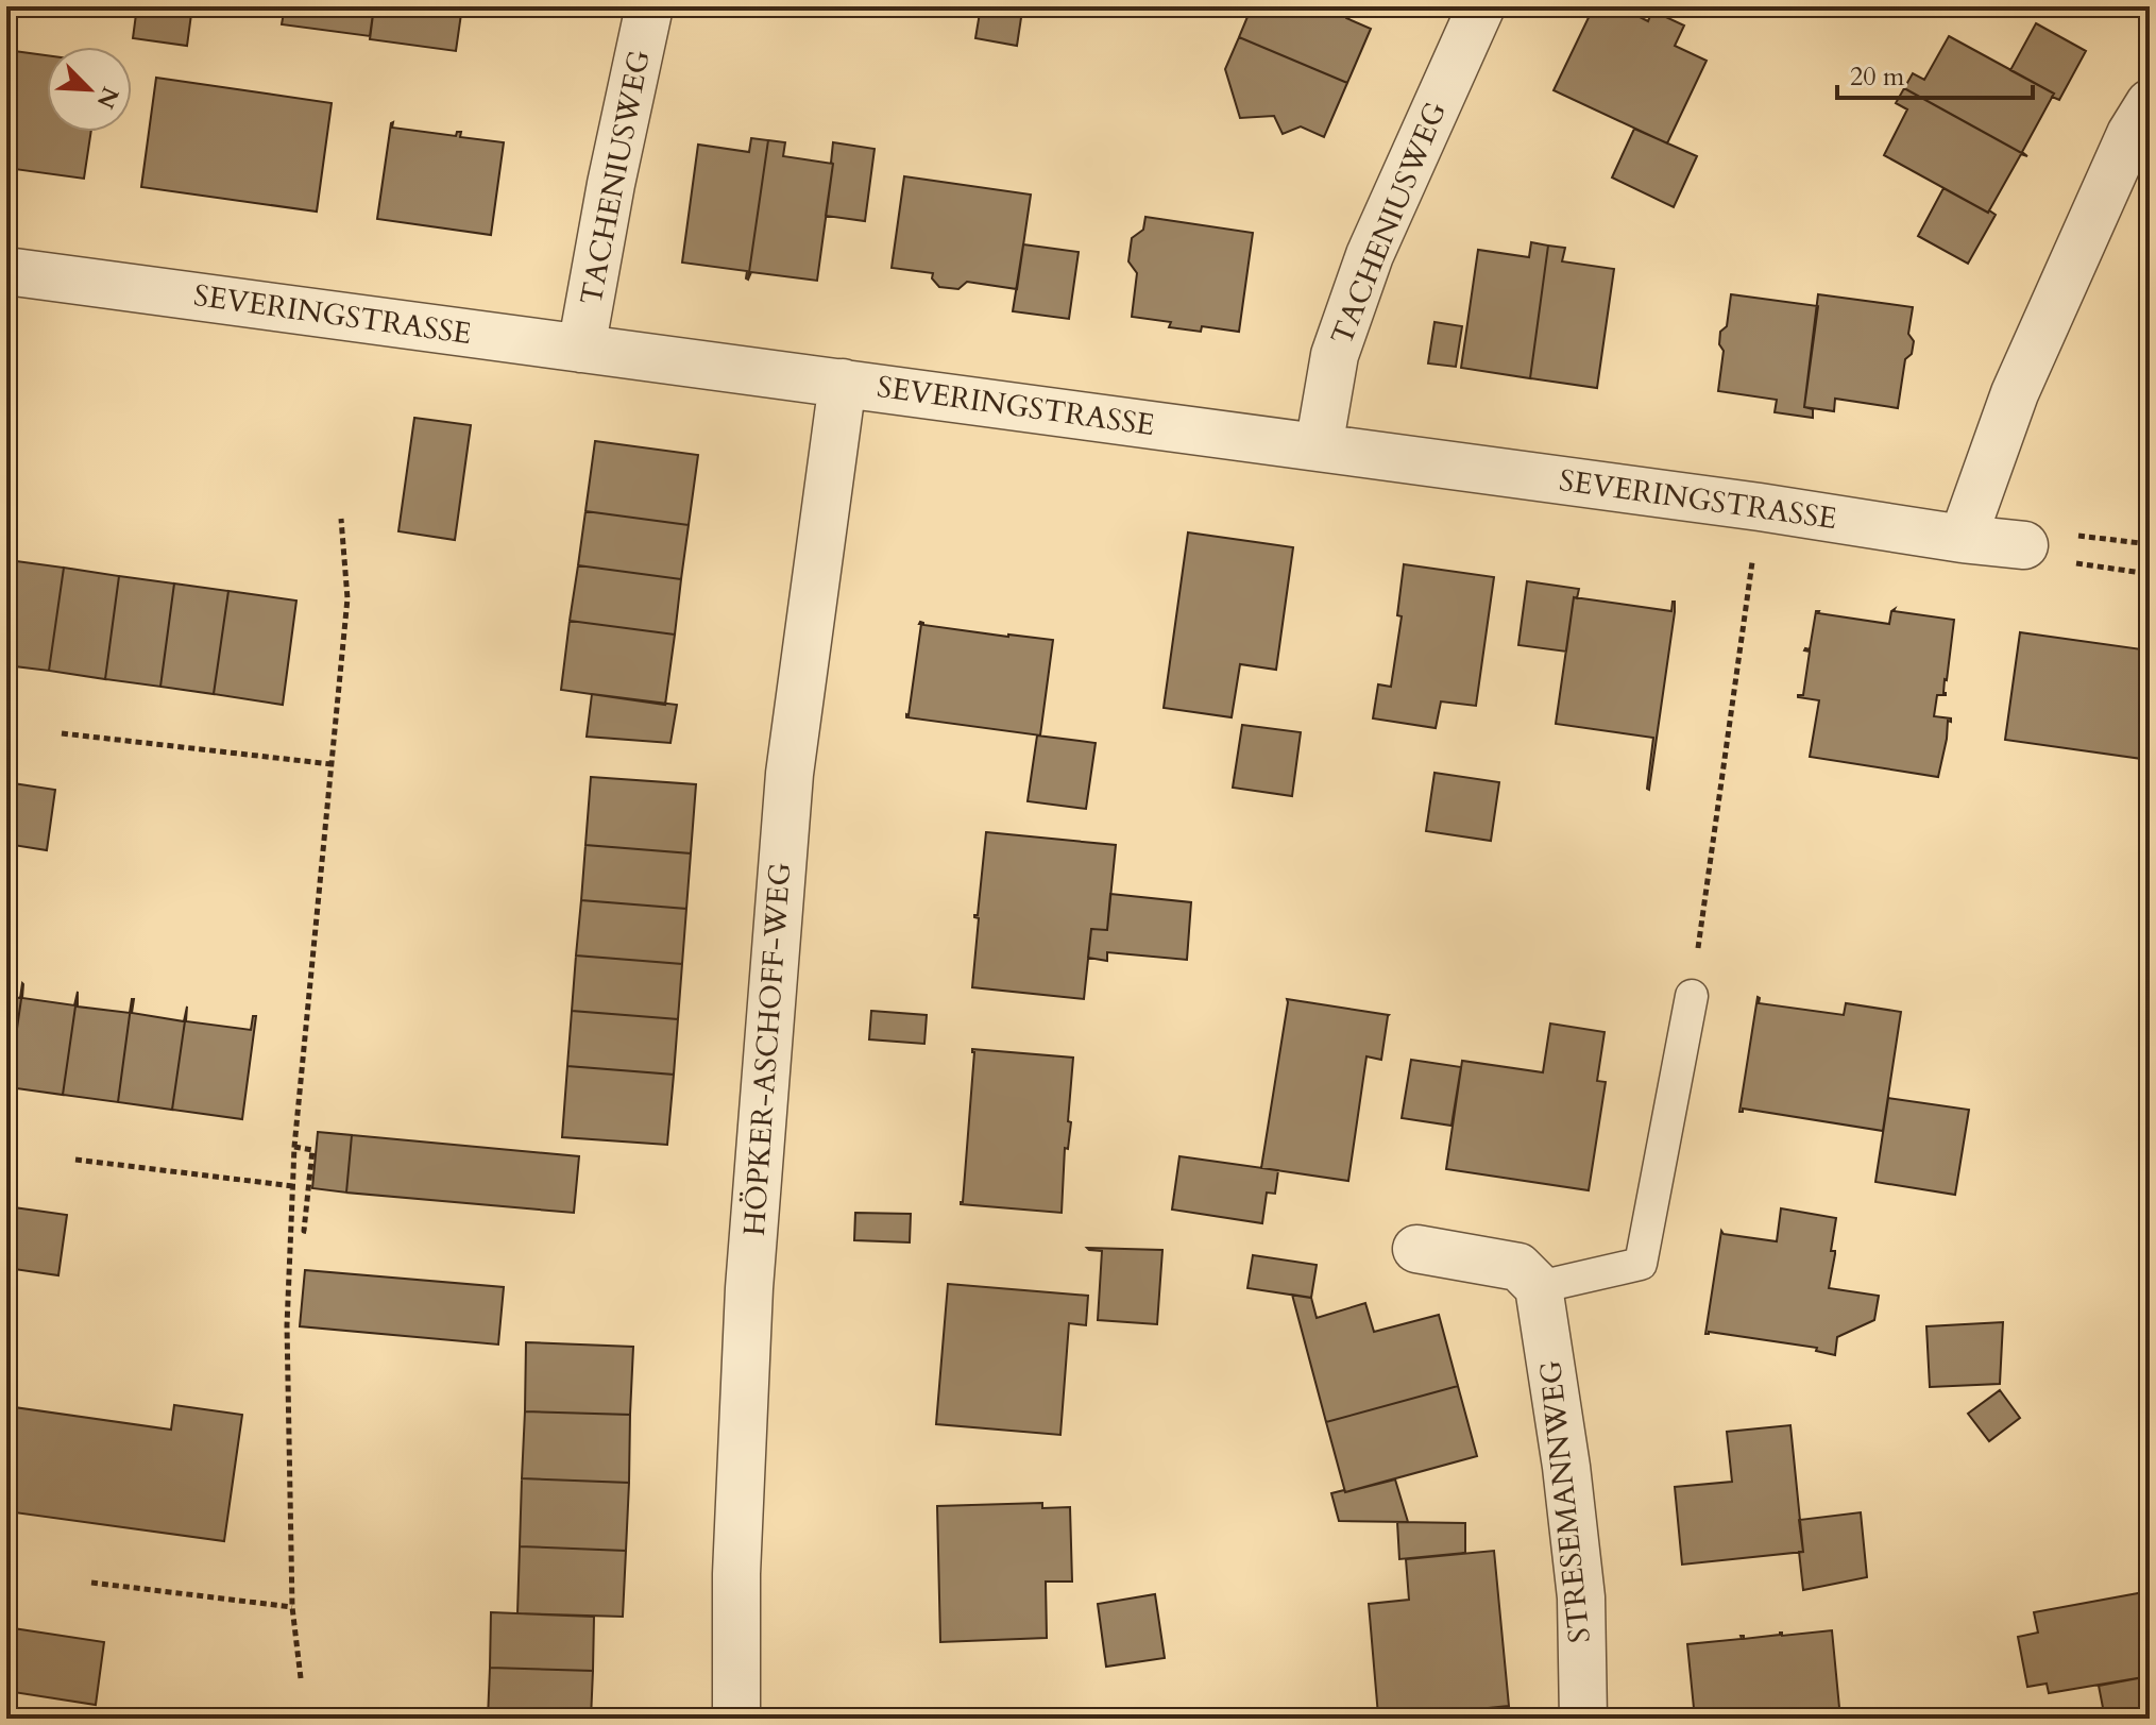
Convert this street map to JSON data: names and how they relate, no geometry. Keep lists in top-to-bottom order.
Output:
{
  "streets": {
    "street": [
      "TACHENIUSWEG",
      "SEVERINGSTRASSE",
      "HÖPKER-ASCHOFF-WEG",
      "STRESEMANNWEG"
    ]
  },
  "crossings": [
    ["TACHENIUSWEG", "SEVERINGSTRASSE"],
    ["SEVERINGSTRASSE", "HÖPKER-ASCHOFF-WEG"]
  ],
  "scale_bar": "20 m",
  "north": "bottom right"
}
